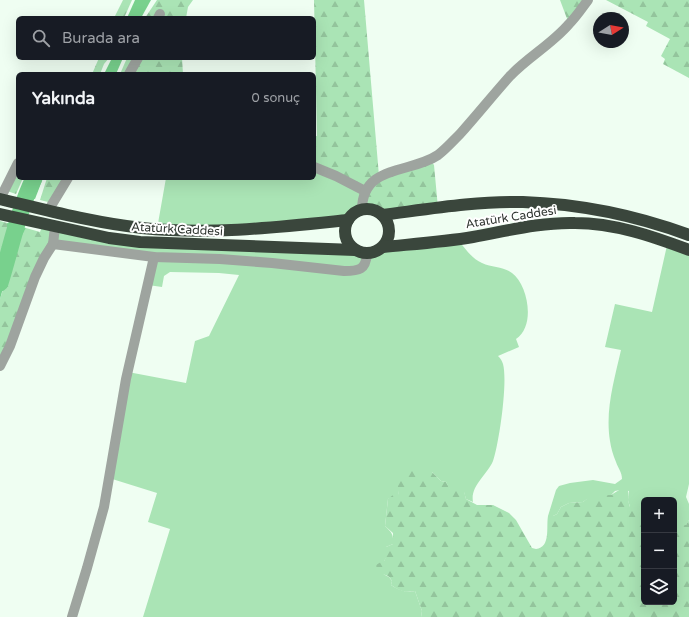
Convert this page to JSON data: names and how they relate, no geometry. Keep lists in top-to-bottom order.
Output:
{
  "streets": {
    "highway": ["Atatürk Caddesi"]
  },
  "north": "right",
  "page": {
    "search": "Burada ara",
    "heading": ["Yakında", "0 sonuç"],
    "map_buttons": ["+", "−"]
  }
}
